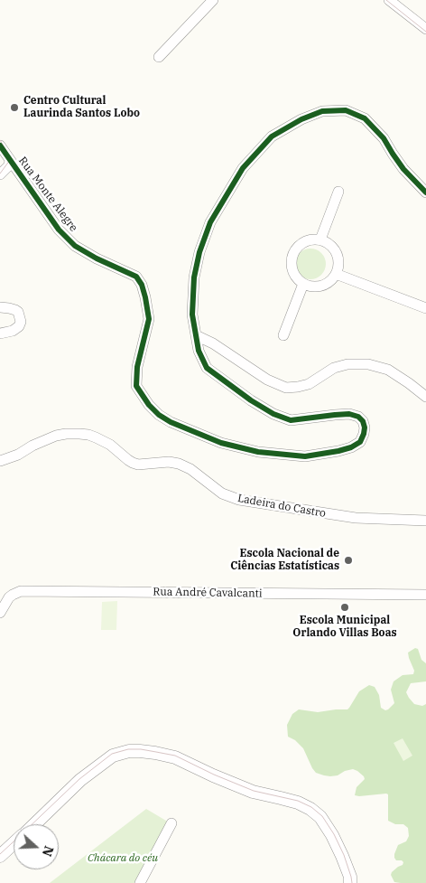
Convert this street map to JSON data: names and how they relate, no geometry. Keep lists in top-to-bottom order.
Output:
{
  "streets": {
    "street": ["Rua Monte Alegre", "Ladeira do Castro", "Rua André Cavalcanti"]
  },
  "parks": ["Chácara do céu"],
  "places": ["Centro Cultural Laurinda Santos Lobo", "Escola Nacional de Ciências Estatísticas", "Escola Municipal Orlando Villas Boas"],
  "north": "right"
}
